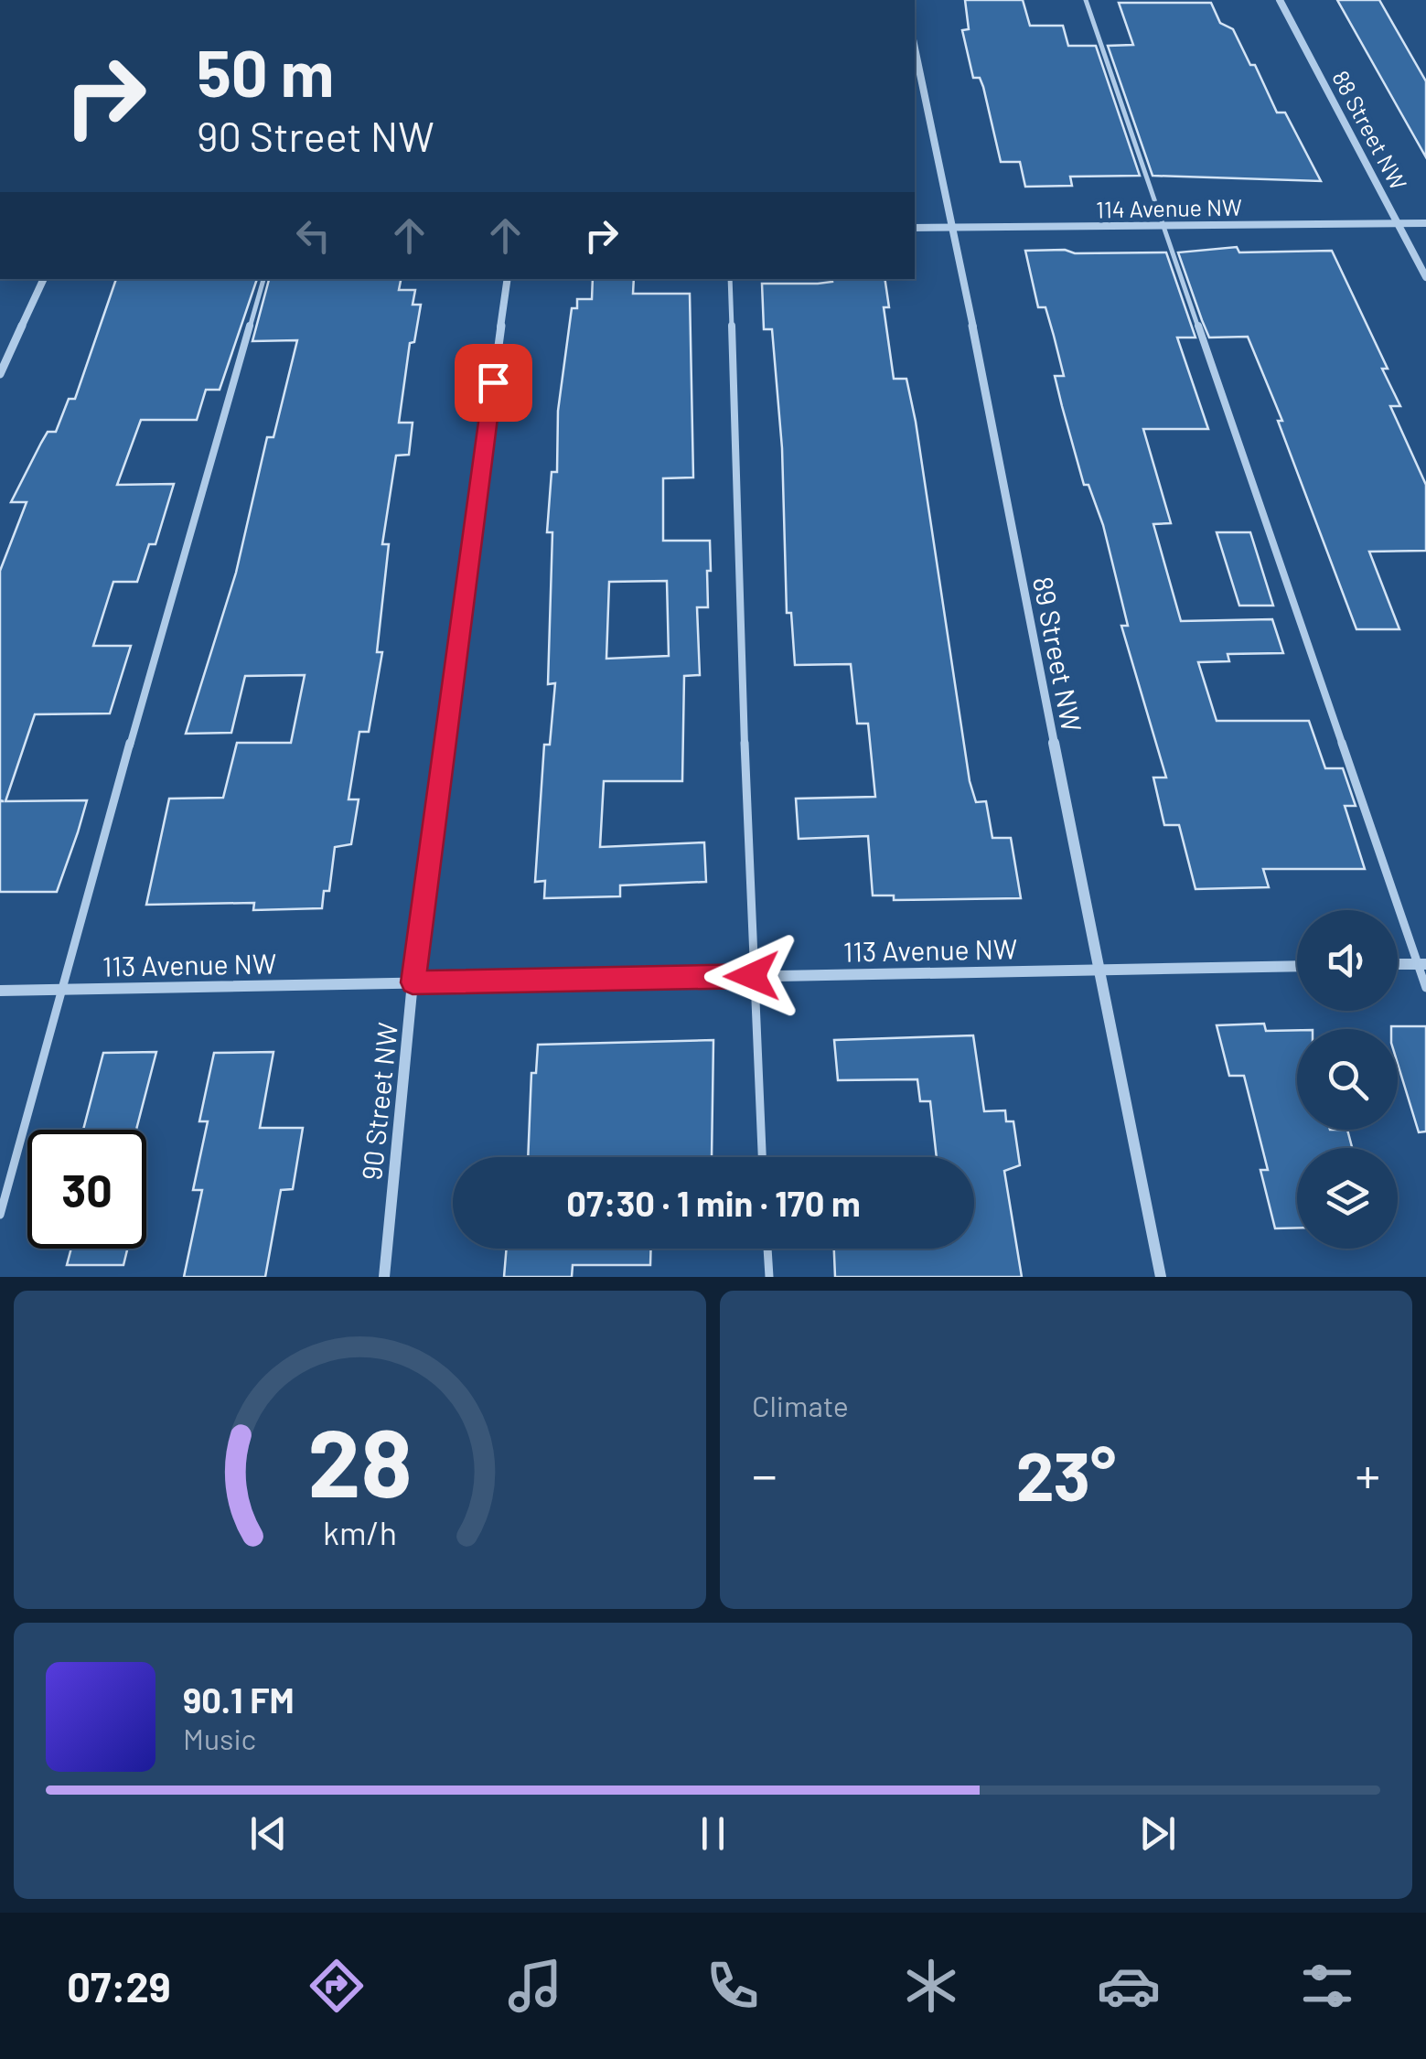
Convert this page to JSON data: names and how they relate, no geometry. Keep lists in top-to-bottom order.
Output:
{
  "streets": {
    "street": [
      "88 Street NW",
      "114 Avenue NW",
      "89 Street NW",
      "113 Avenue NW",
      "90 Street NW"
    ]
  },
  "crossings": [
    ["88 Street NW", "114 Avenue NW"],
    ["114 Avenue NW", "89 Street NW"],
    ["89 Street NW", "113 Avenue NW"],
    ["113 Avenue NW", "90 Street NW"]
  ],
  "page": {
    "turn": ["50 m", "90 Street NW"],
    "limit": "30",
    "trip": "07:30 · 1 min · 170 m",
    "tile": "Climate",
    "heat": ["−", "23°", "+"],
    "song": ["90.1 FM", "Music"],
    "tabs": "07:29",
    "gauge": ["28", "km/h"]
  }
}
